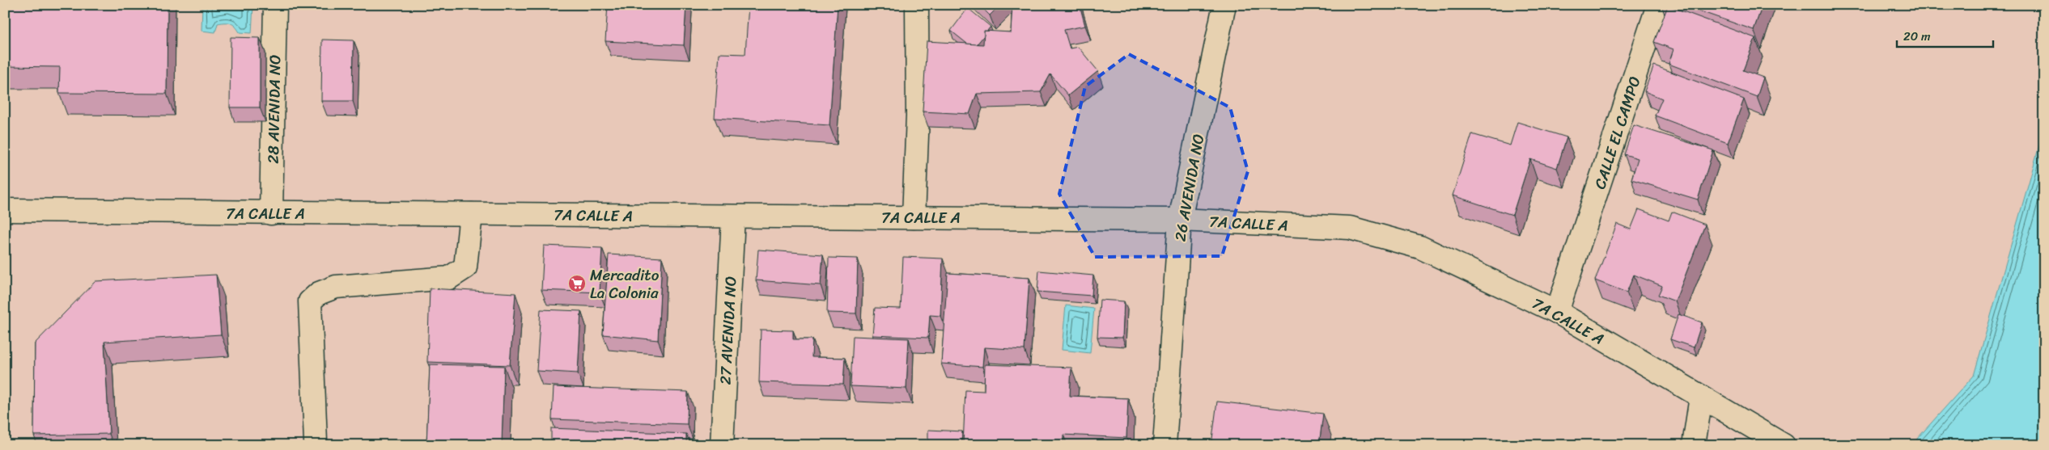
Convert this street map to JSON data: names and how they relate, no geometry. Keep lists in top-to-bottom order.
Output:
{
  "streets": {
    "street": [
      "28 AVENIDA NO",
      "CALLE EL CAMPO",
      "26 AVENIDA NO",
      "7A CALLE A",
      "27 AVENIDA NO"
    ]
  },
  "crossings": [
    ["28 AVENIDA NO", "7A CALLE A"],
    ["CALLE EL CAMPO", "7A CALLE A"],
    ["26 AVENIDA NO", "7A CALLE A"],
    ["7A CALLE A", "27 AVENIDA NO"]
  ],
  "places": {
    "supermarket": ["Mercadito La Colonia"]
  },
  "scale_bar": "20 m"
}
